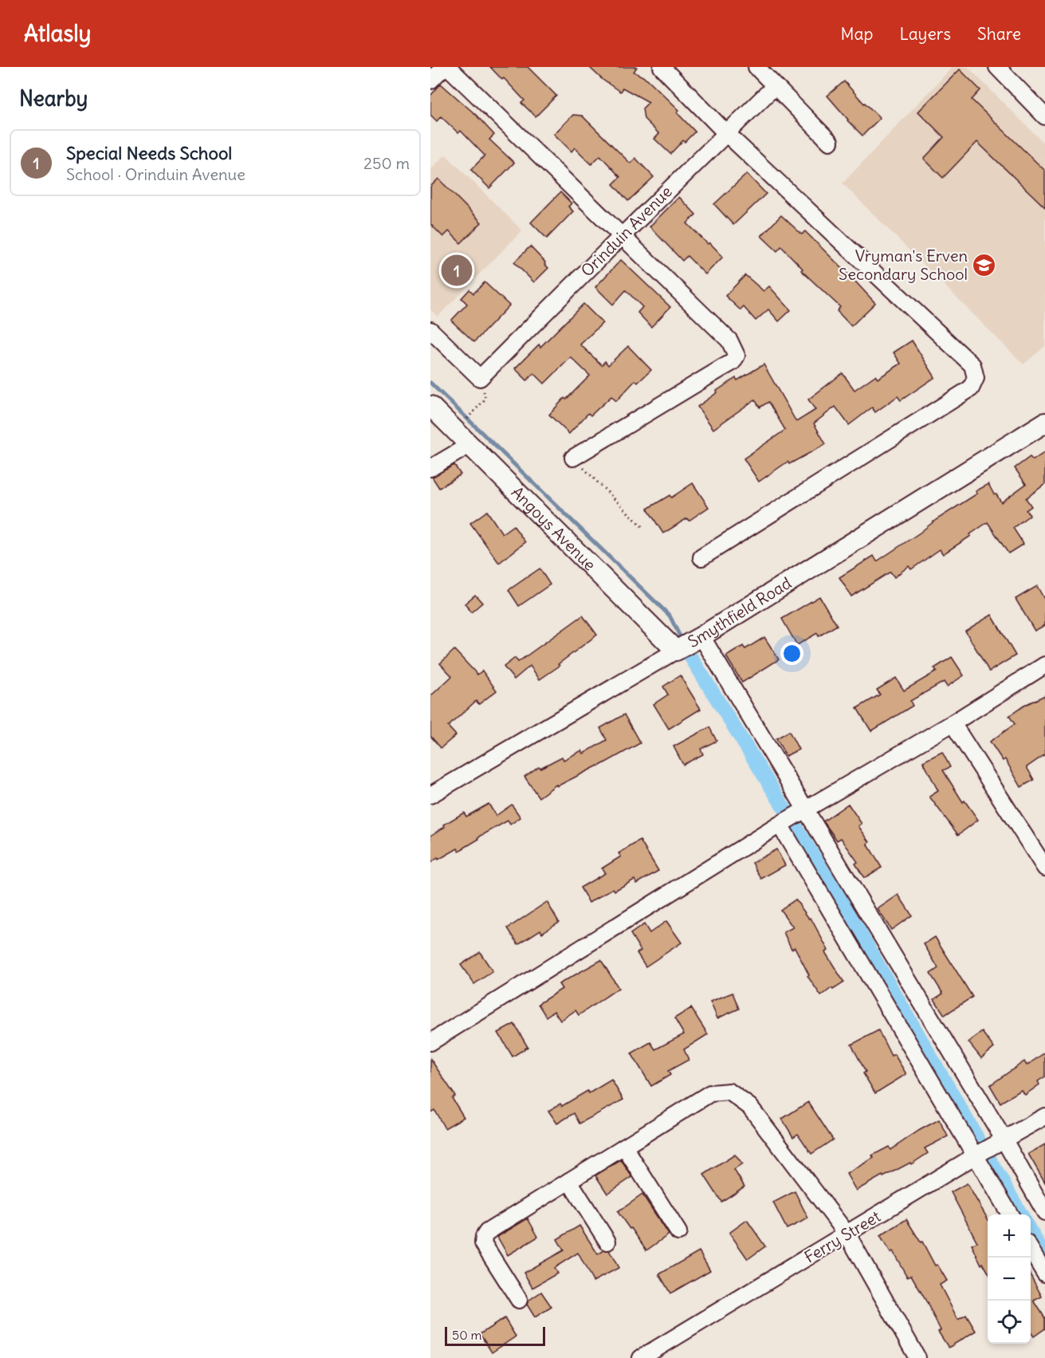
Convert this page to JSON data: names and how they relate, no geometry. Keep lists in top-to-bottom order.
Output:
{
  "streets": {
    "street": [
      "Orinduin Avenue",
      "Angoys Avenue",
      "Smythfield Road",
      "Ferry Street"
    ]
  },
  "crossings": [
    ["Angoys Avenue", "Smythfield Road"]
  ],
  "places": {
    "school or university": ["Vryman's Erven Secondary School"]
  },
  "scale_bar": "50 m",
  "page": {
    "header": "Atlasly",
    "nav": ["Map", "Layers", "Share"],
    "heading": "Nearby",
    "list": [
      {
        "mark": "1",
        "name": "Special Needs School",
        "note": "School · Orinduin Avenue",
        "value": "250 m"
      }
    ],
    "pins": "1",
    "map_buttons": ["+", "−"],
    "scale": "50 m"
  }
}
